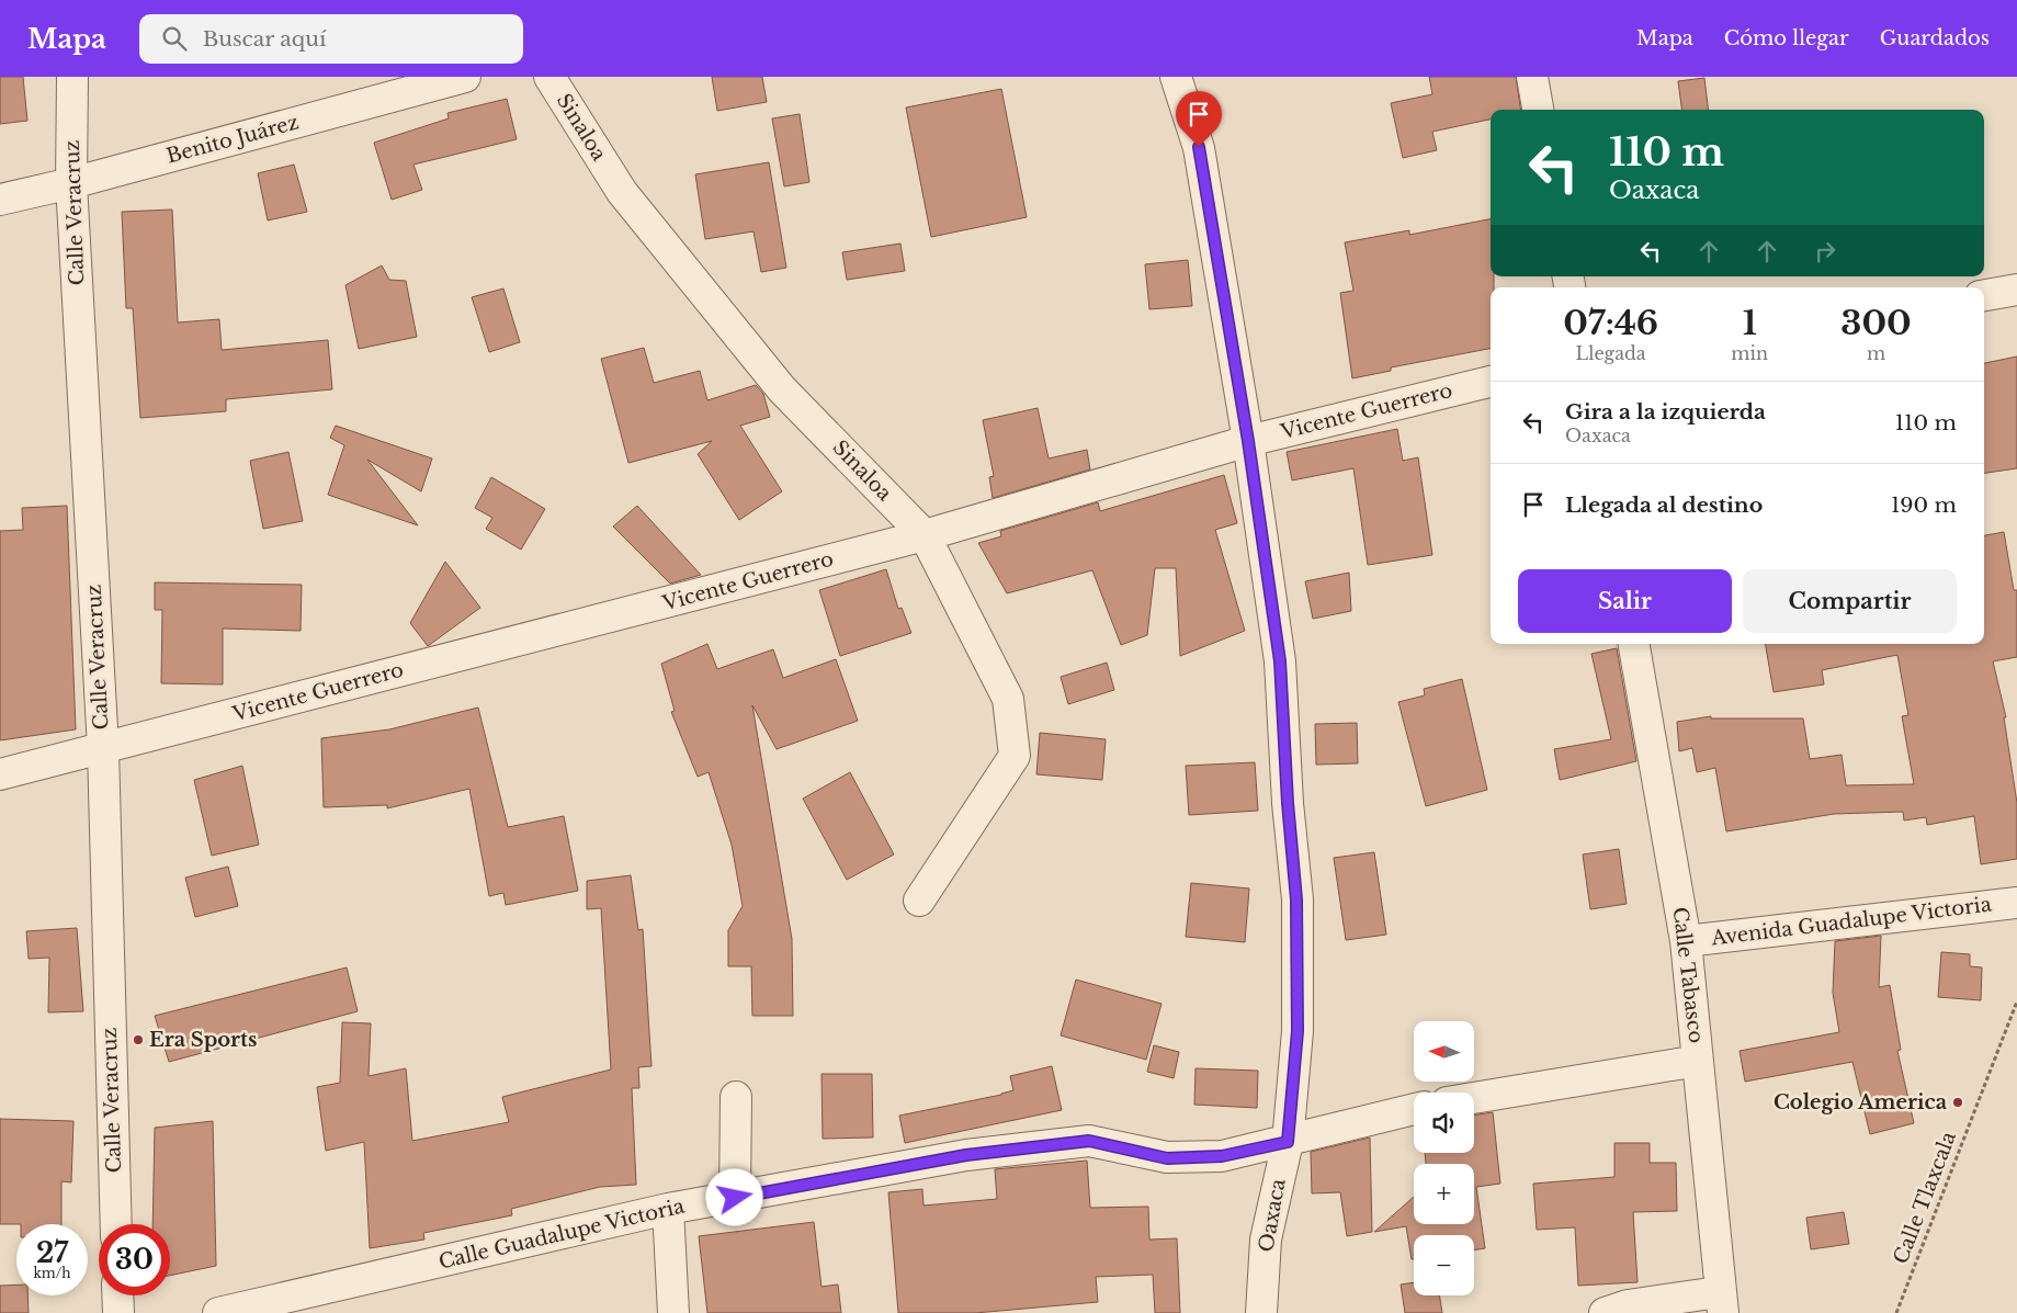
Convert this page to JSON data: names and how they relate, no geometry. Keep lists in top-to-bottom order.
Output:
{
  "streets": {
    "street": [
      "Sinaloa",
      "Benito Juárez",
      "Calle Veracruz",
      "Vicente Guerrero",
      "Avenida Guadalupe Victoria",
      "Calle Tabasco",
      "Oaxaca",
      "Calle Guadalupe Victoria"
    ],
    "path": ["Calle Tlaxcala"]
  },
  "crossings": [
    ["Sinaloa", "Vicente Guerrero"],
    ["Benito Juárez", "Calle Veracruz"],
    ["Calle Veracruz", "Vicente Guerrero"],
    ["Vicente Guerrero", "Oaxaca"],
    ["Avenida Guadalupe Victoria", "Calle Tabasco"],
    ["Oaxaca", "Calle Guadalupe Victoria"]
  ],
  "places": ["Era Sports", "Colegio America"],
  "north": "left",
  "page": {
    "header": "Mapa",
    "search": "Buscar aquí",
    "nav": ["Mapa", "Cómo llegar", "Guardados"],
    "turn": ["110 m", "Oaxaca"],
    "eta": [
      "07:46",
      "Llegada",
      "1",
      "min",
      "300",
      "m"
    ],
    "list": [
      {
        "name": "Gira a la izquierda",
        "note": "Oaxaca",
        "value": "110 m"
      },
      {
        "name": "Llegada al destino",
        "value": "190 m"
      }
    ],
    "buttons": ["Salir", "Compartir"],
    "map_buttons": ["+", "−"],
    "speed": "27 km/h",
    "limit": "30"
  }
}
